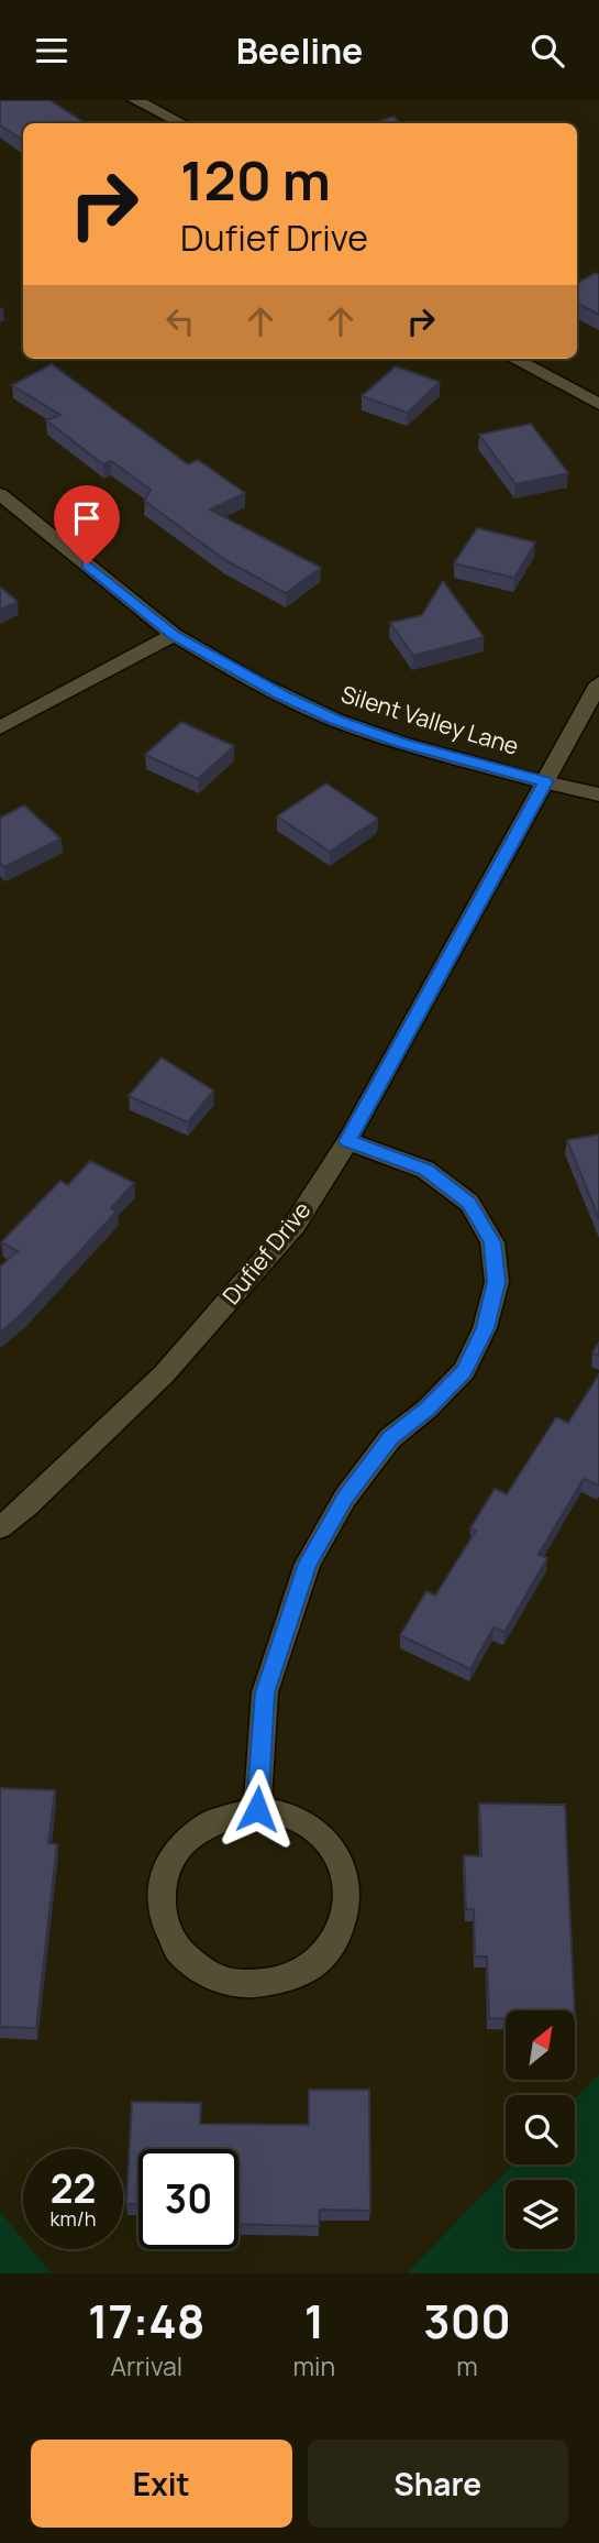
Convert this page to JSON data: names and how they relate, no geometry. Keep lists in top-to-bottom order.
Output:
{
  "streets": {
    "street": ["Silent Valley Lane", "Dufief Drive"]
  },
  "crossings": [
    ["Silent Valley Lane", "Dufief Drive"]
  ],
  "north": "top right",
  "page": {
    "header": "Beeline",
    "turn": ["120 m", "Dufief Drive"],
    "speed": "22 km/h",
    "limit": "30",
    "eta": [
      "17:48",
      "Arrival",
      "1",
      "min",
      "300",
      "m"
    ],
    "buttons": ["Exit", "Share"]
  }
}
